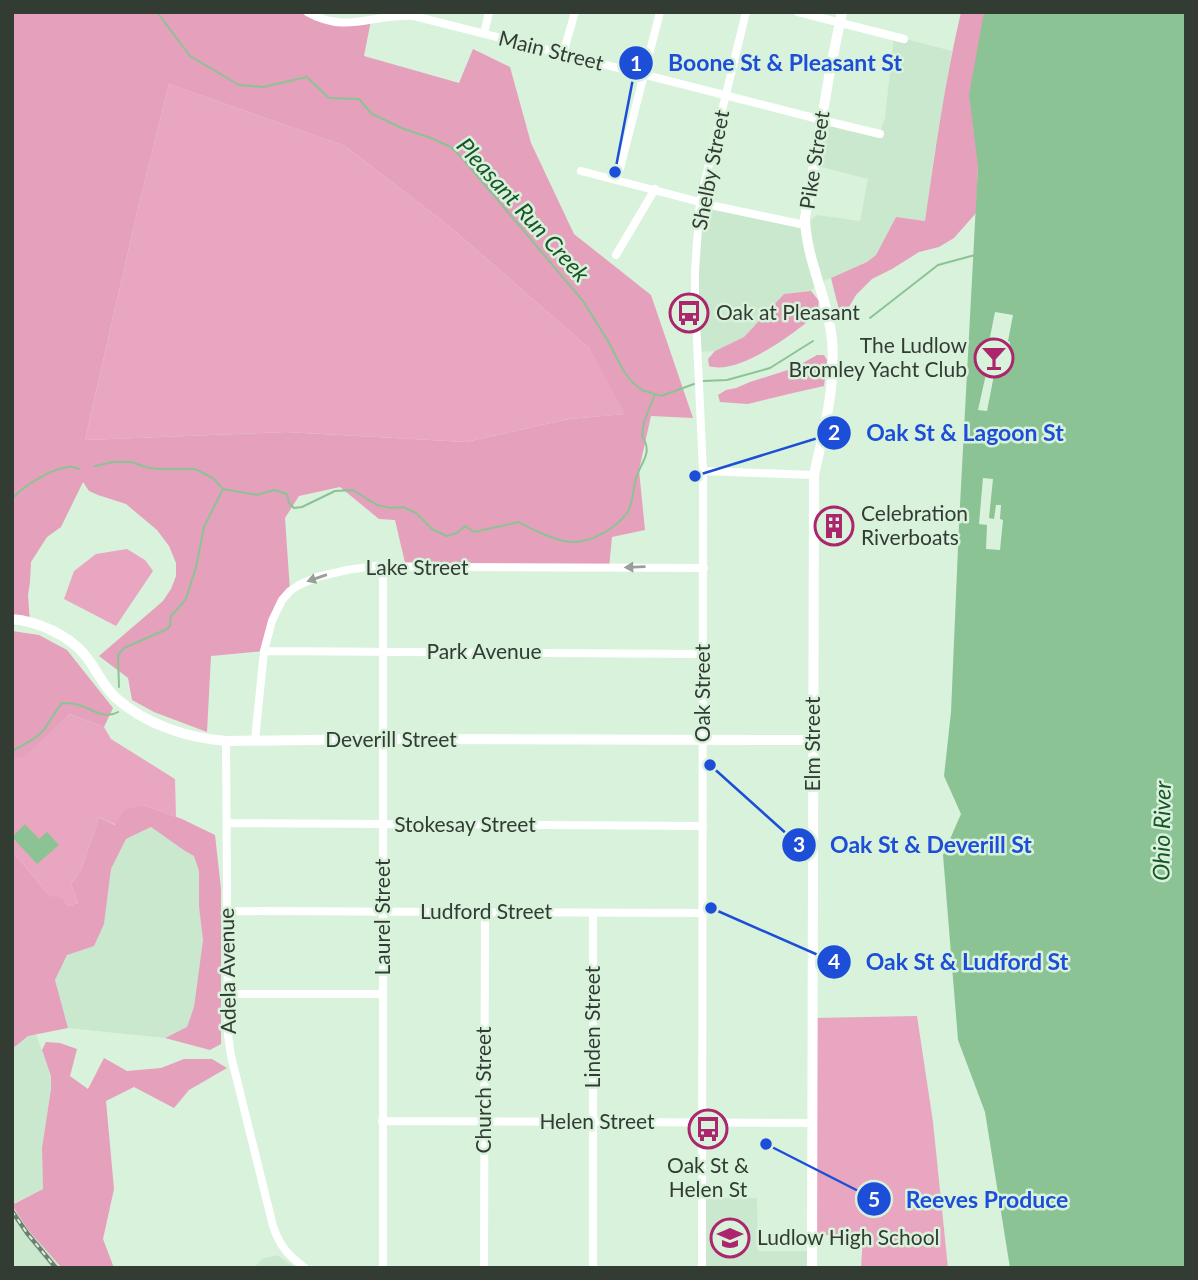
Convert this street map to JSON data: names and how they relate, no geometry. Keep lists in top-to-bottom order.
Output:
{
  "streets": {
    "main road": ["Pike Street", "Deverill Street", "Elm Street"],
    "street": [
      "Main Street",
      "Shelby Street",
      "Lake Street",
      "Park Avenue",
      "Oak Street",
      "Stokesay Street",
      "Ludford Street",
      "Laurel Street",
      "Adela Avenue",
      "Linden Street",
      "Church Street",
      "Helen Street"
    ]
  },
  "crossings": [
    ["Main Street", "Pike Street"],
    ["Main Street", "Shelby Street"],
    ["Pike Street", "Elm Street"],
    ["Shelby Street", "Oak Street"],
    ["Lake Street", "Park Avenue"],
    ["Lake Street", "Oak Street"],
    ["Lake Street", "Deverill Street"],
    ["Lake Street", "Laurel Street"],
    ["Park Avenue", "Oak Street"],
    ["Park Avenue", "Laurel Street"],
    ["Oak Street", "Deverill Street"],
    ["Oak Street", "Stokesay Street"],
    ["Oak Street", "Ludford Street"],
    ["Oak Street", "Helen Street"],
    ["Deverill Street", "Elm Street"],
    ["Deverill Street", "Laurel Street"],
    ["Deverill Street", "Adela Avenue"],
    ["Elm Street", "Helen Street"],
    ["Stokesay Street", "Laurel Street"],
    ["Stokesay Street", "Adela Avenue"],
    ["Ludford Street", "Laurel Street"],
    ["Ludford Street", "Adela Avenue"],
    ["Ludford Street", "Linden Street"],
    ["Ludford Street", "Church Street"],
    ["Laurel Street", "Helen Street"],
    ["Linden Street", "Helen Street"],
    ["Church Street", "Helen Street"]
  ],
  "one_way": ["Lake Street"],
  "water": ["Pleasant Run Creek", "Ohio River"],
  "places": {
    "other": [
      "Boone St & Pleasant St",
      "Oak St & Lagoon St",
      "Oak St & Deverill St",
      "Oak St & Ludford St",
      "Reeves Produce"
    ],
    "bus stop": ["Oak at Pleasant", "Oak St & Helen St"],
    "bar": ["The Ludlow Bromley Yacht Club"],
    "building": ["Celebration Riverboats"],
    "school or university": ["Ludlow High School"]
  }
}
